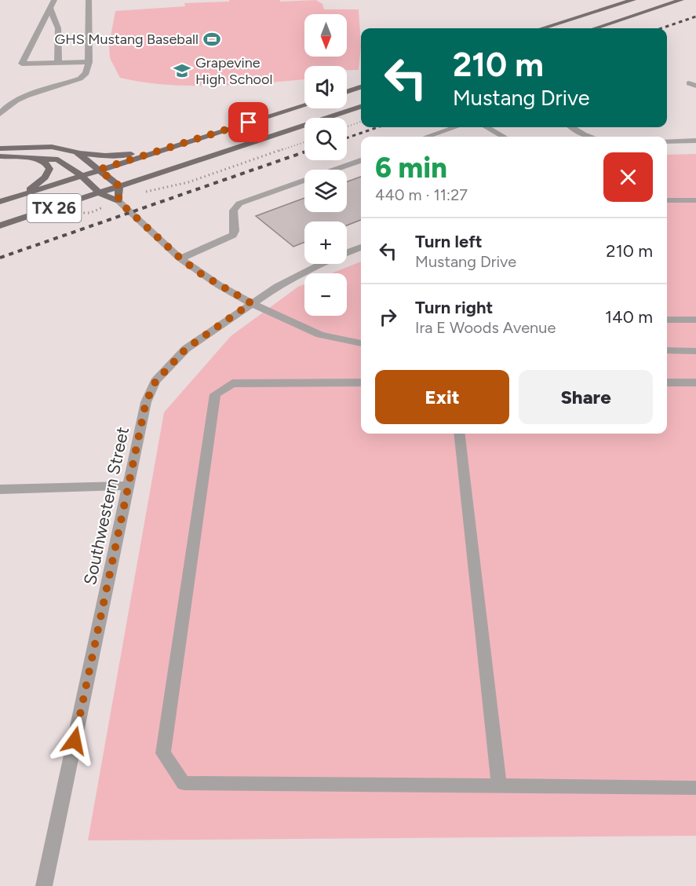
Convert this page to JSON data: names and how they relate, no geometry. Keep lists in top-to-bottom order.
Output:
{
  "streets": {
    "main road": ["TX 26"],
    "street": ["Southwestern Street"]
  },
  "places": {
    "sports": ["GHS Mustang Baseball"],
    "school or university": ["Grapevine High School"]
  },
  "north": "bottom",
  "page": {
    "map_buttons": ["+", "−"],
    "turn": ["210 m", "Mustang Drive"],
    "heading": ["6 min", "440 m · 11:27"],
    "list": [
      {
        "name": "Turn left",
        "note": "Mustang Drive",
        "value": "210 m"
      },
      {
        "name": "Turn right",
        "note": "Ira E Woods Avenue",
        "value": "140 m"
      }
    ],
    "buttons": ["Exit", "Share"]
  }
}
